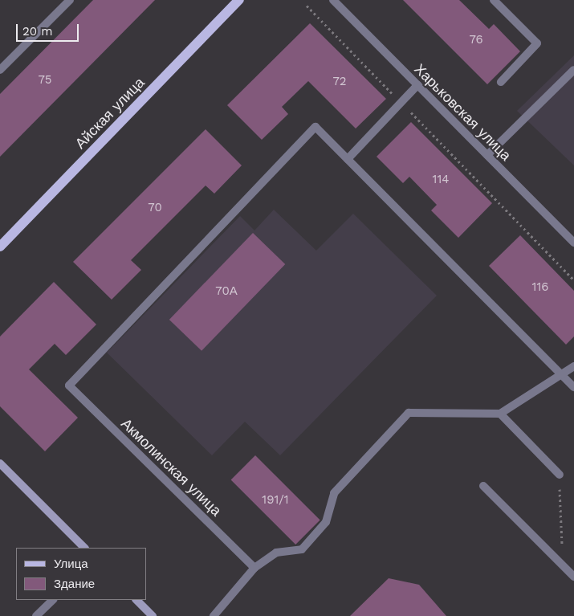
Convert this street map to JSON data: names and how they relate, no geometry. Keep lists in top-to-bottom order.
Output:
{
  "streets": {
    "main road": ["Айская улица"],
    "street": ["Харьковская улица", "Акмолинская улица"]
  },
  "house_numbers": [
    "76",
    "75",
    "72",
    "114",
    "70",
    "116",
    "70А",
    "191/1"
  ],
  "legend": ["Улица", "Здание"],
  "scale_bar": "20 m"
}
